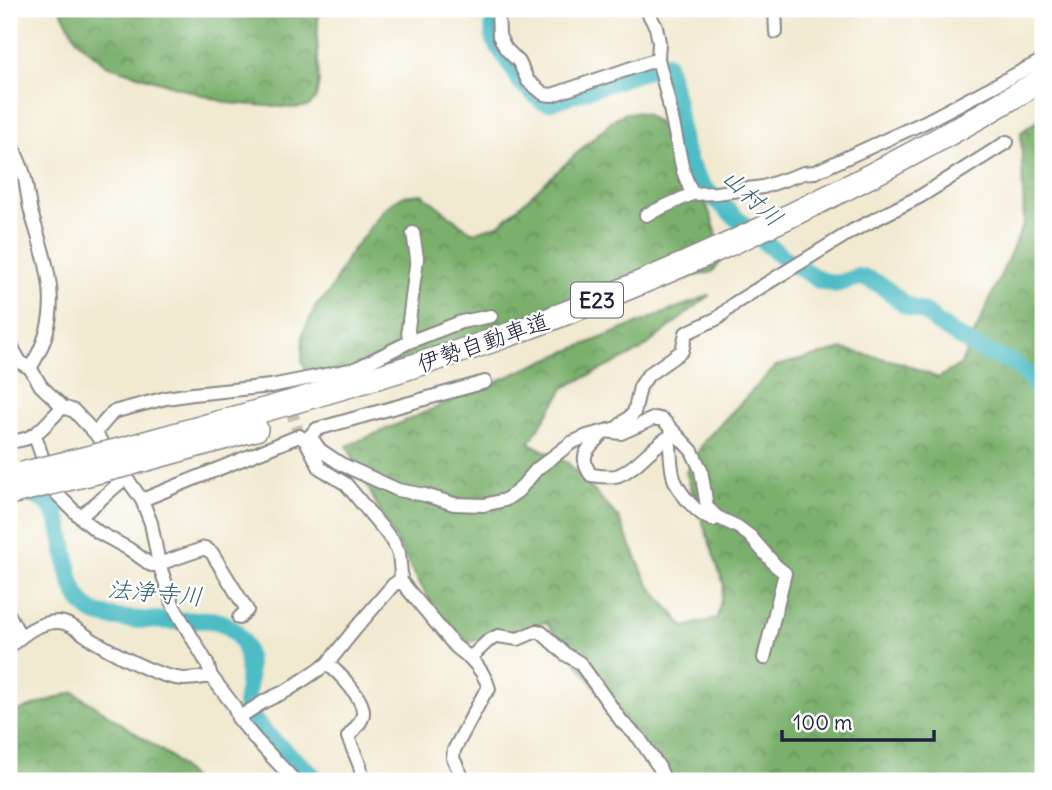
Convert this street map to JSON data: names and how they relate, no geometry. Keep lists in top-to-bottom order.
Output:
{
  "streets": {
    "highway": ["E23", "伊勢自動車道"]
  },
  "water": ["山村川", "法浄寺川"],
  "scale_bar": "100 m"
}
